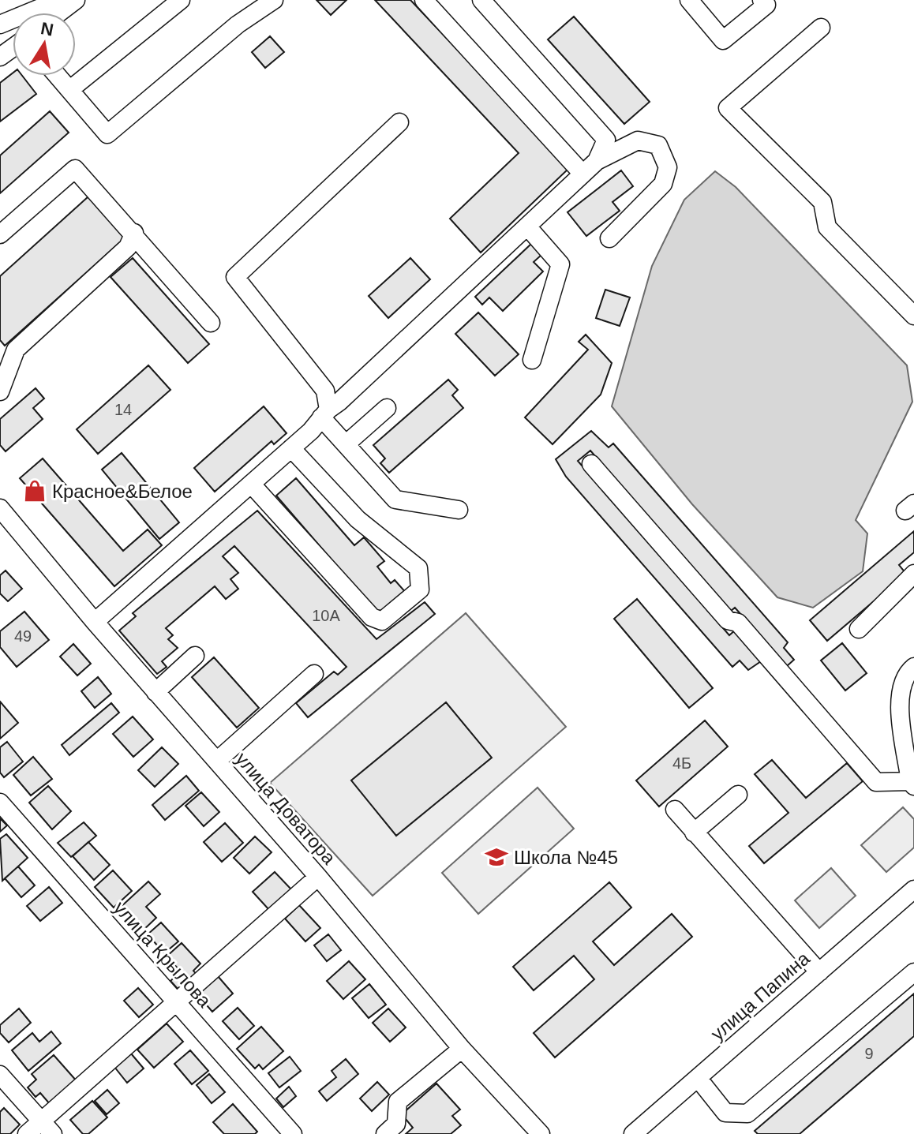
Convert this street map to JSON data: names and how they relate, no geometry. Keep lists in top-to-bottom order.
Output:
{
  "streets": {
    "street": ["улица Доватора", "улица Крылова", "улица Папина"]
  },
  "places": {
    "shop": ["Красное&Белое"],
    "school or university": ["Школа №45"]
  },
  "house_numbers": [
    "14",
    "10А",
    "49",
    "4Б",
    "9"
  ],
  "north": "top"
}
